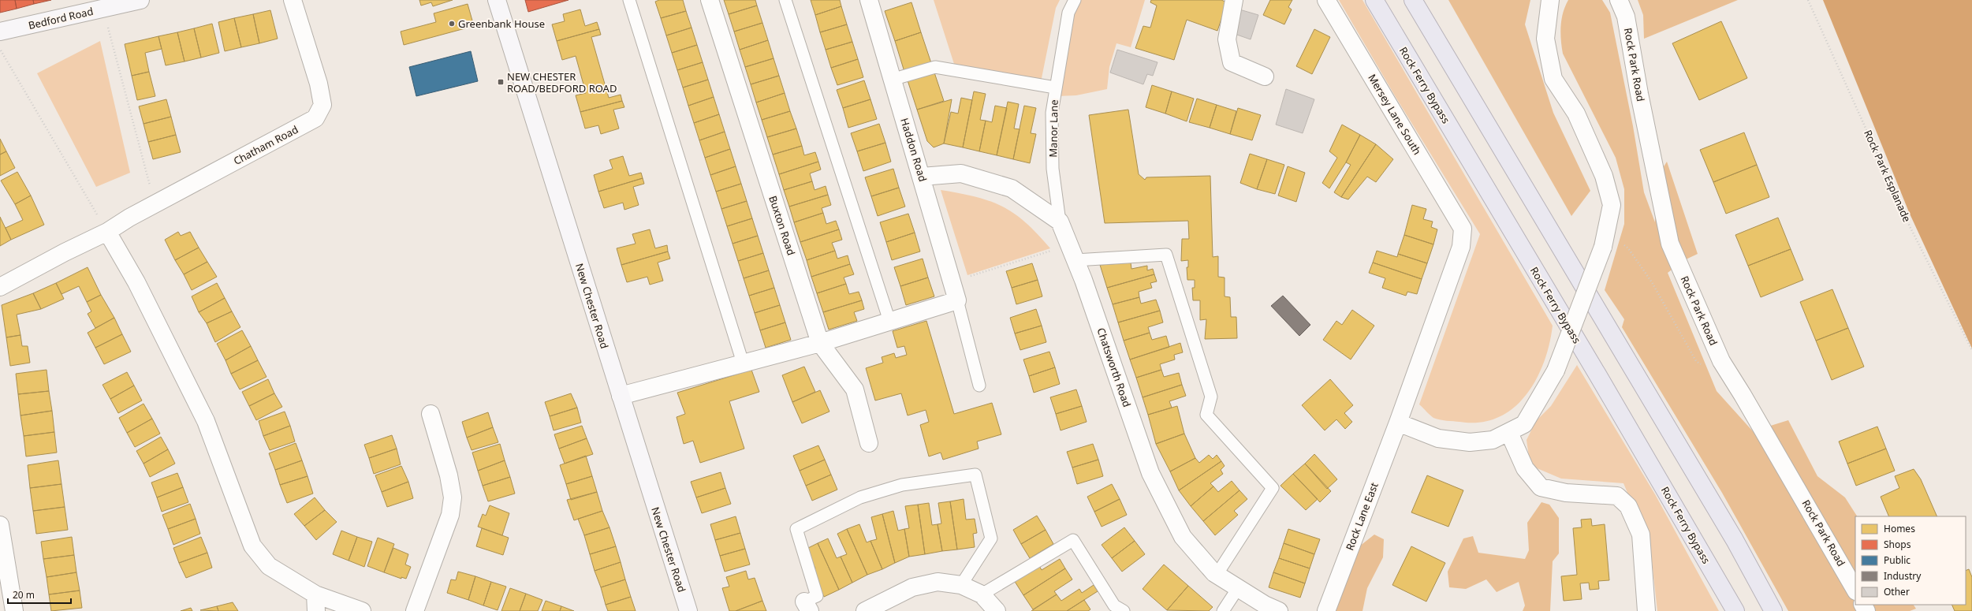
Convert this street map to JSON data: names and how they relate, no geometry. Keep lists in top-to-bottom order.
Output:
{
  "streets": {
    "highway": ["Rock Ferry Bypass"],
    "main road": ["Bedford Road", "New Chester Road"],
    "street": [
      "Rock Park Road",
      "Mersey Lane South",
      "Chatham Road",
      "Haddon Road",
      "Buxton Road",
      "Chatsworth Road",
      "Rock Lane East"
    ],
    "lane": ["Manor Lane"],
    "path": ["Rock Park Esplanade"]
  },
  "crossings": [
    ["Mersey Lane South", "Rock Lane East"],
    ["Manor Lane", "Chatsworth Road"]
  ],
  "places": {
    "other": ["Greenbank House"],
    "transit": ["NEW CHESTER ROAD/BEDFORD ROAD"]
  },
  "legend": [
    "Homes",
    "Shops",
    "Public",
    "Industry",
    "Other"
  ],
  "scale_bar": "20 m"
}
